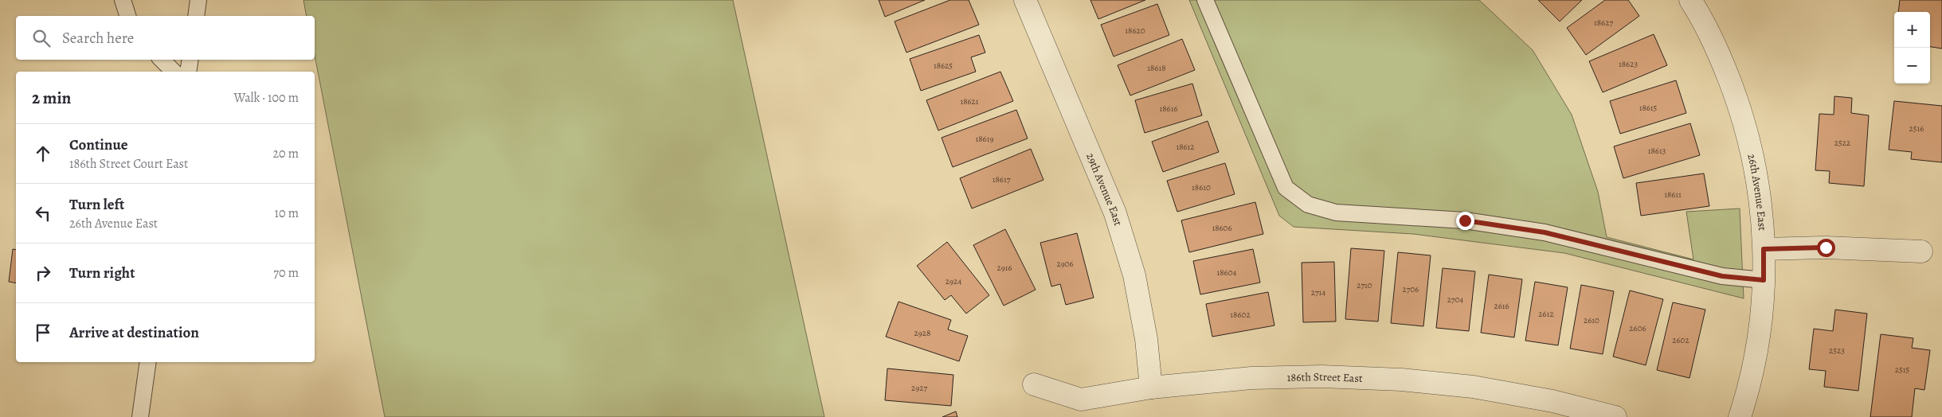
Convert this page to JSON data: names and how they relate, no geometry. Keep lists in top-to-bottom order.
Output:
{
  "streets": {
    "street": ["29th Avenue East", "26th Avenue East", "186th Street East"]
  },
  "crossings": [
    ["29th Avenue East", "186th Street East"]
  ],
  "house_numbers": [
    "18627",
    "18620",
    "18623",
    "18625",
    "18618",
    "18621",
    "18615",
    "18616",
    "2516",
    "18619",
    "2522",
    "18612",
    "18613",
    "18617",
    "18610",
    "18611",
    "18606",
    "2906",
    "2916",
    "18604",
    "2924",
    "2710",
    "2706",
    "2714",
    "2704",
    "2616",
    "2612",
    "18602",
    "2610",
    "2606",
    "2928",
    "2602",
    "2523",
    "2515",
    "2927"
  ],
  "page": {
    "map_buttons": ["+", "−"],
    "search": "Search here",
    "heading": ["2 min", "Walk · 100 m"],
    "list": [
      ["Continue", "186th Street Court East", "20 m"],
      ["Turn left", "26th Avenue East", "10 m"],
      ["Turn right", "70 m"],
      "Arrive at destination"
    ]
  }
}
